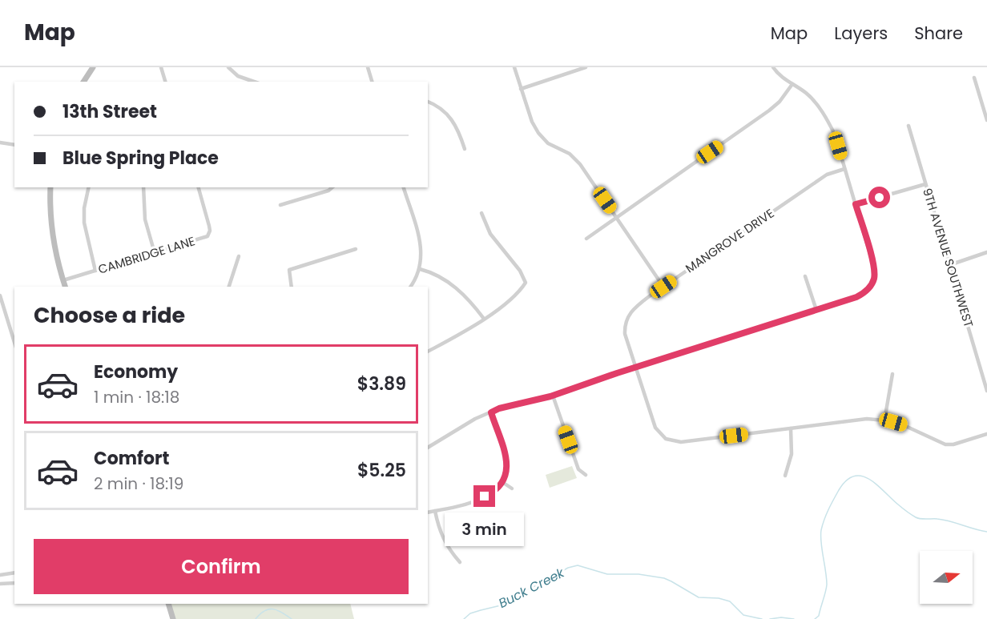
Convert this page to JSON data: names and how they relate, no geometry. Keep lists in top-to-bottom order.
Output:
{
  "streets": {
    "street": ["MANGROVE DRIVE", "CAMBRIDGE LANE", "9TH AVENUE SOUTHWEST"]
  },
  "water": ["Buck Creek"],
  "north": "right",
  "page": {
    "header": "Map",
    "nav": ["Map", "Layers", "Share"],
    "banner": ["13th Street", "Blue Spring Place"],
    "heading": "Choose a ride",
    "list": [
      {
        "name": "Economy",
        "note": "1 min · 18:18",
        "value": "$3.89"
      },
      {
        "name": "Comfort",
        "note": "2 min · 18:19",
        "value": "$5.25"
      }
    ],
    "bubble": "3 min",
    "buttons": "Confirm"
  }
}
